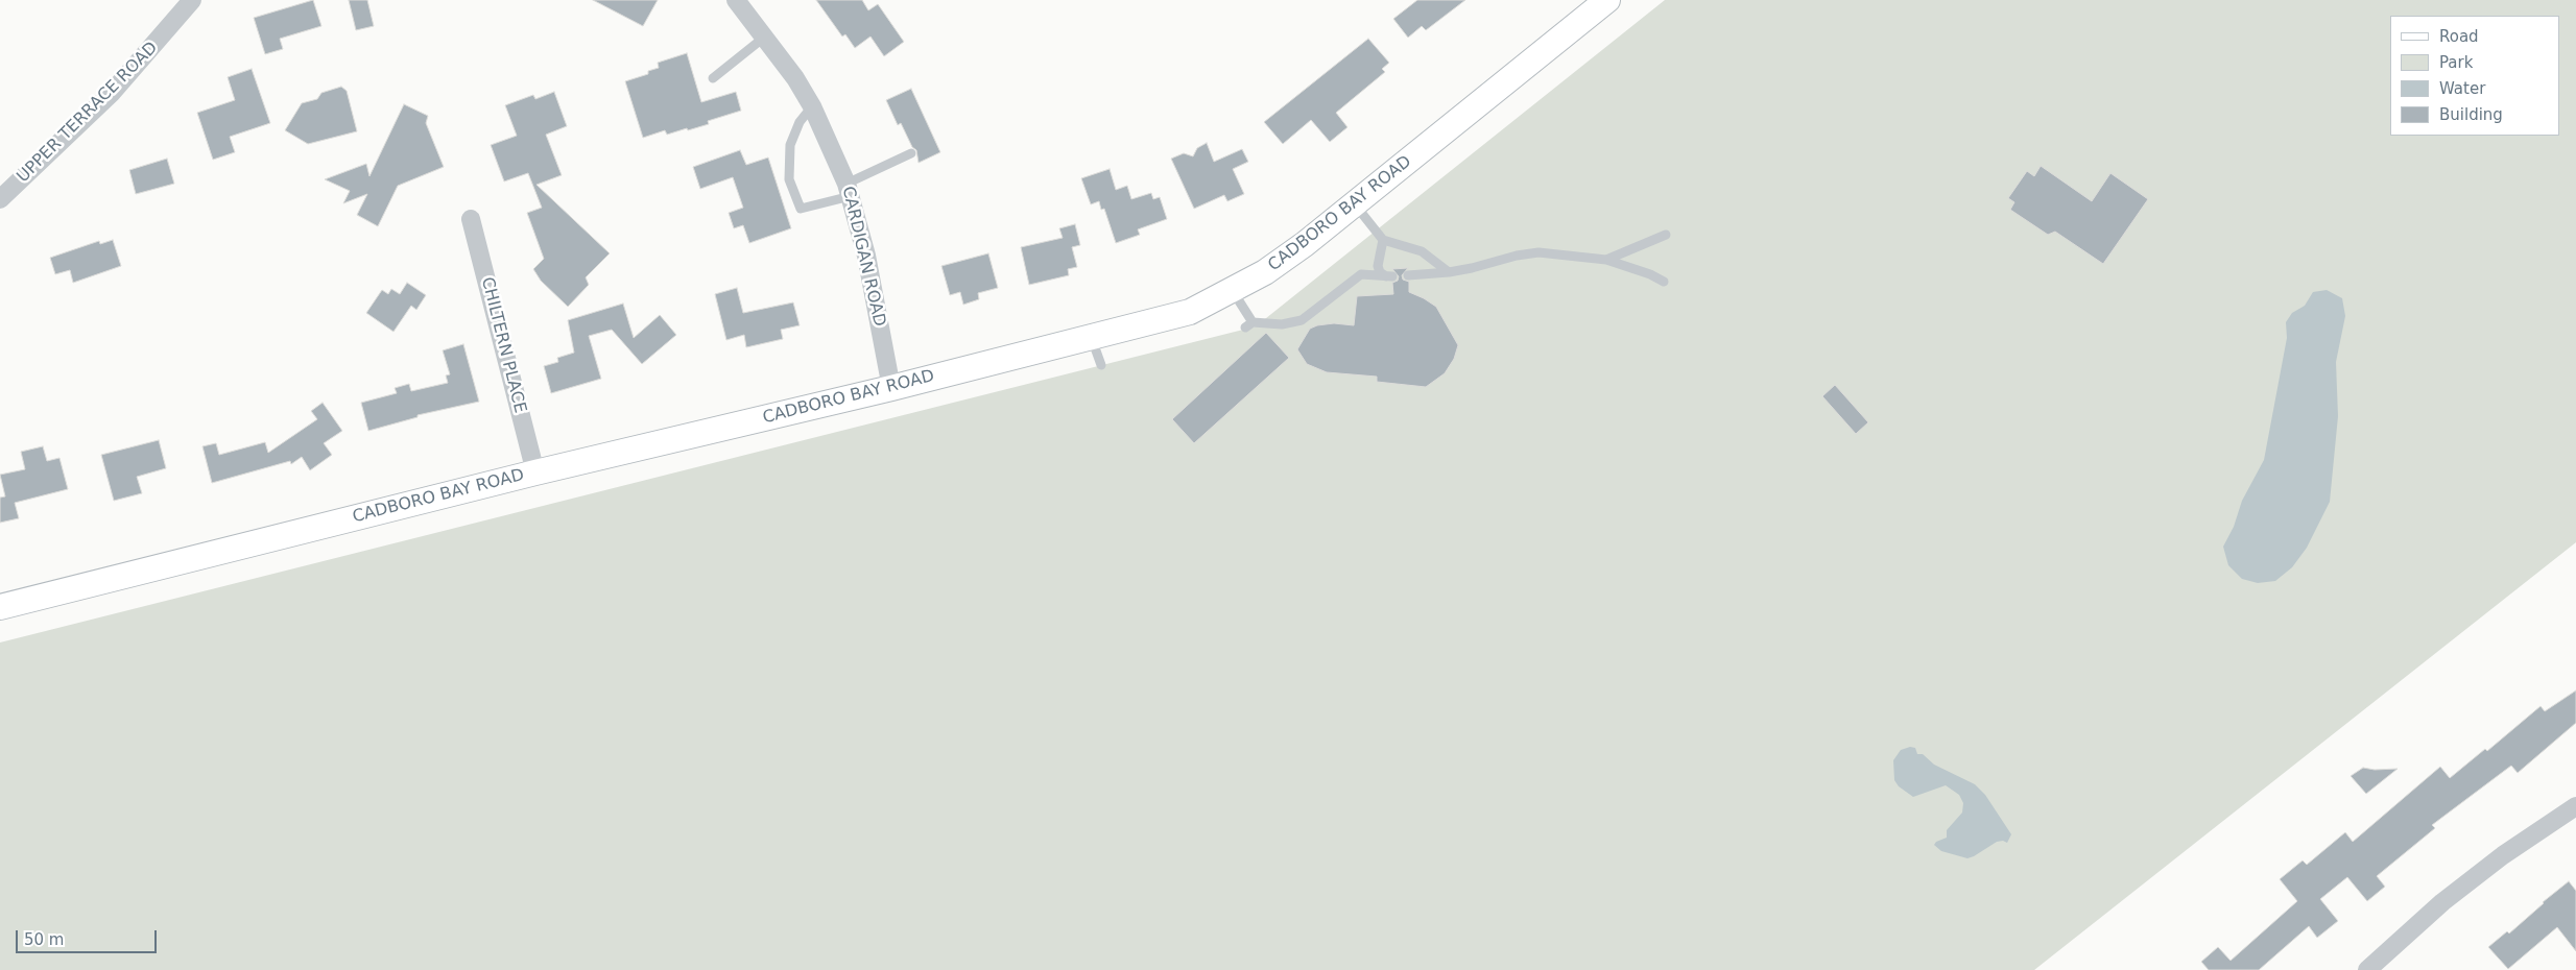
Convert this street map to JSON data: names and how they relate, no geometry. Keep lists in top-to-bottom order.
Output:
{
  "streets": {
    "main road": ["CADBORO BAY ROAD"],
    "street": ["UPPER TERRACE ROAD", "CARDIGAN ROAD", "CHILTERN PLACE"]
  },
  "crossings": [
    ["CADBORO BAY ROAD", "CARDIGAN ROAD"],
    ["CADBORO BAY ROAD", "CHILTERN PLACE"]
  ],
  "legend": [
    "Road",
    "Park",
    "Water",
    "Building"
  ],
  "scale_bar": "50 m"
}
